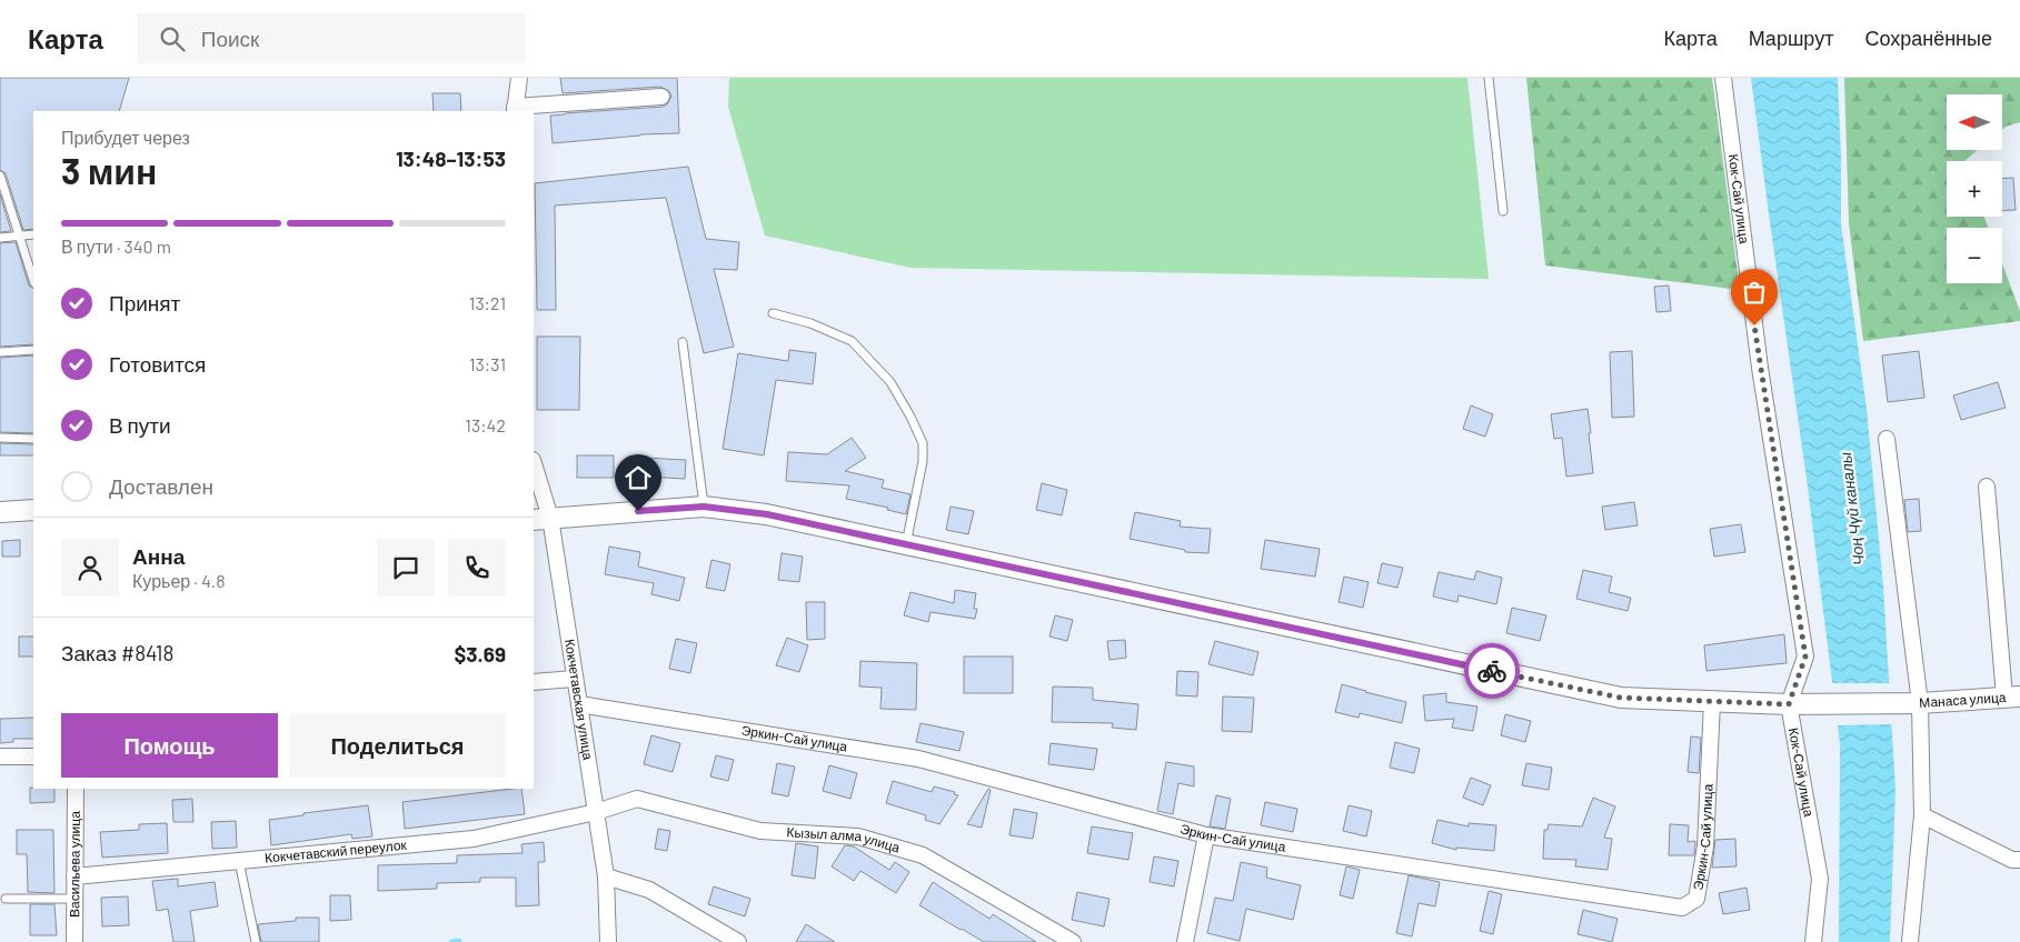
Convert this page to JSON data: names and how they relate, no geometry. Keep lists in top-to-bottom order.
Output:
{
  "streets": {
    "street": [
      "Кок-Сай улица",
      "Кокчетавская улица",
      "Манаса улица",
      "Эркин-Сай улица",
      "Кызыл алма улица",
      "Кокчетавский переулок",
      "Васильева улица"
    ]
  },
  "crossings": [
    ["Кок-Сай улица", "Манаса улица"],
    ["Кокчетавская улица", "Эркин-Сай улица"],
    ["Кокчетавская улица", "Кызыл алма улица"],
    ["Кокчетавская улица", "Кокчетавский переулок"],
    ["Кызыл алма улица", "Кокчетавский переулок"],
    ["Кокчетавский переулок", "Васильева улица"]
  ],
  "water": ["Чоң Чүй каналы"],
  "north": "left",
  "page": {
    "header": "Карта",
    "search": "Поиск",
    "nav": ["Карта", "Маршрут", "Сохранённые"],
    "map_buttons": ["+", "−"],
    "heading": ["3 мин", "Прибудет через", "13:48–13:53"],
    "panel": [
      "Анна",
      "Курьер · 4.8",
      "Заказ #8418",
      "$3.69"
    ],
    "bar": "В пути · 340 m",
    "list": [
      ["Принят", "13:21"],
      ["Готовится", "13:31"],
      ["В пути", "13:42"],
      "Доставлен"
    ],
    "buttons": ["Помощь", "Поделиться"]
  }
}
